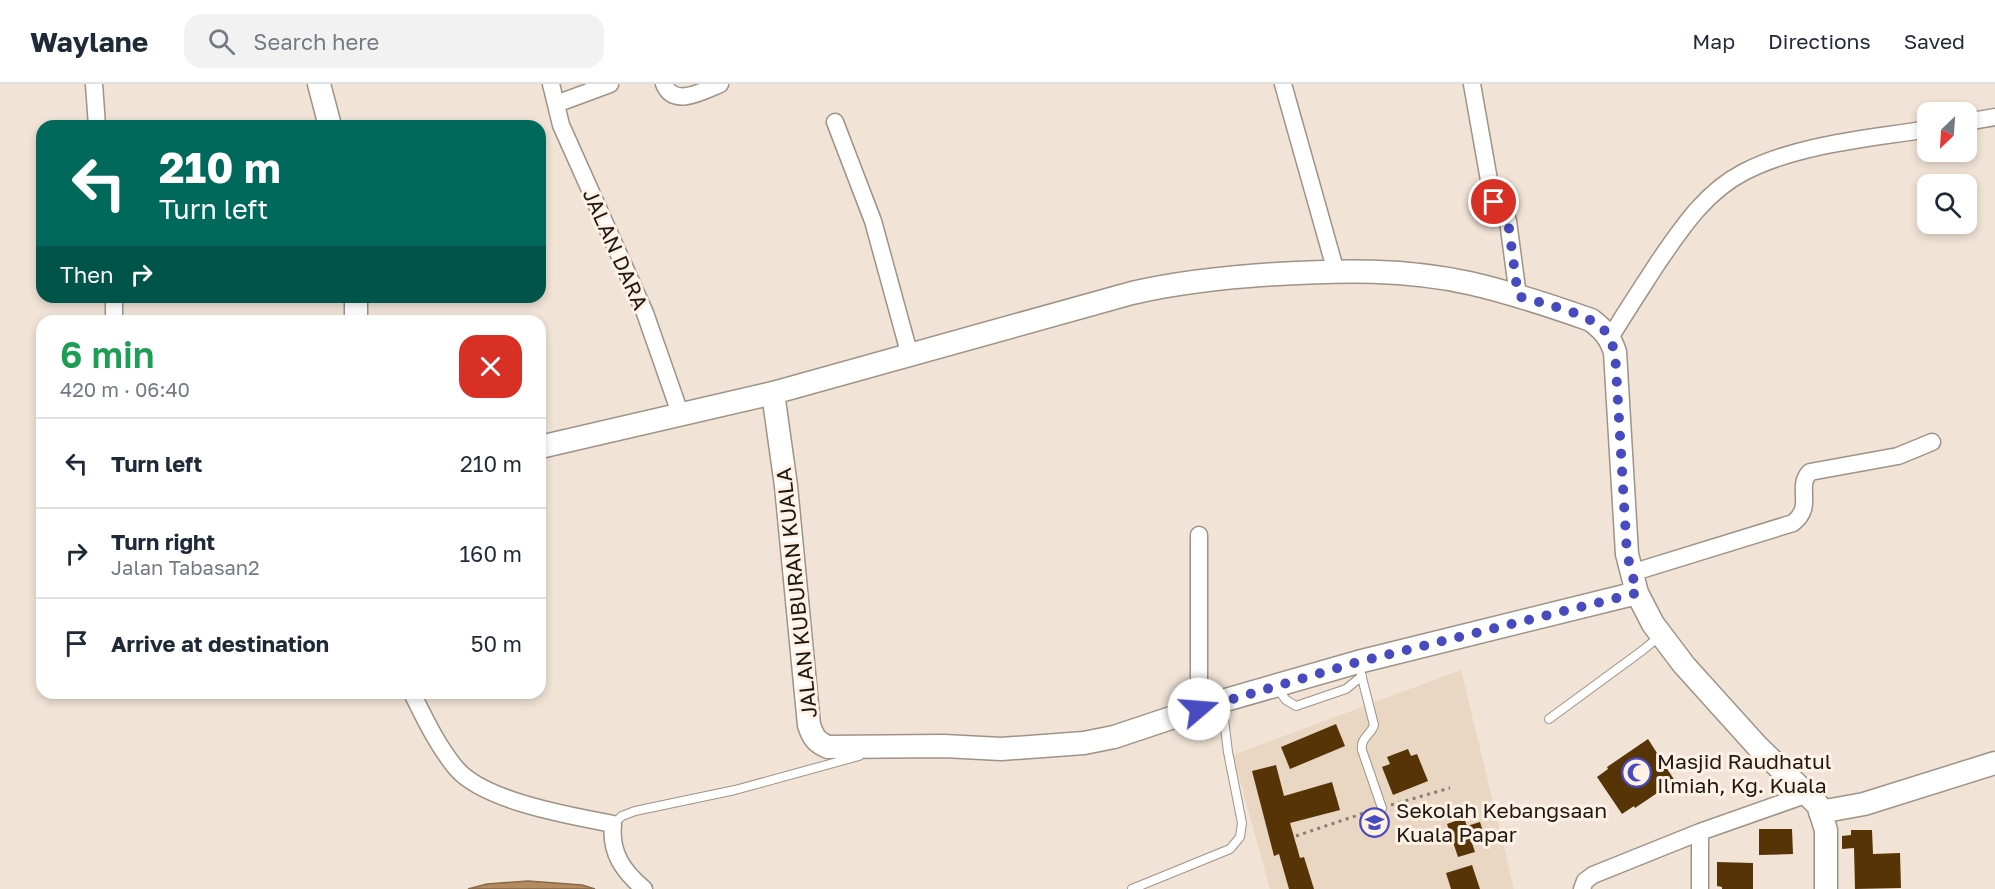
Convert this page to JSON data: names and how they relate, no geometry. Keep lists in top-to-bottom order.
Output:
{
  "streets": {
    "main road": ["JALAN KUBURAN KUALA"],
    "street": ["JALAN DARA"]
  },
  "places": {
    "mosque": ["Masjid Raudhatul Ilmiah, Kg. Kuala"],
    "school or university": ["Sekolah Kebangsaan Kuala Papar"]
  },
  "north": "bottom left",
  "page": {
    "header": "Waylane",
    "search": "Search here",
    "nav": ["Map", "Directions", "Saved"],
    "turn": ["210 m", "Turn left"],
    "then": "Then",
    "heading": ["6 min", "420 m · 06:40"],
    "list": [
      {
        "name": "Turn left",
        "value": "210 m"
      },
      {
        "name": "Turn right",
        "note": "Jalan Tabasan2",
        "value": "160 m"
      },
      {
        "name": "Arrive at destination",
        "value": "50 m"
      }
    ]
  }
}
